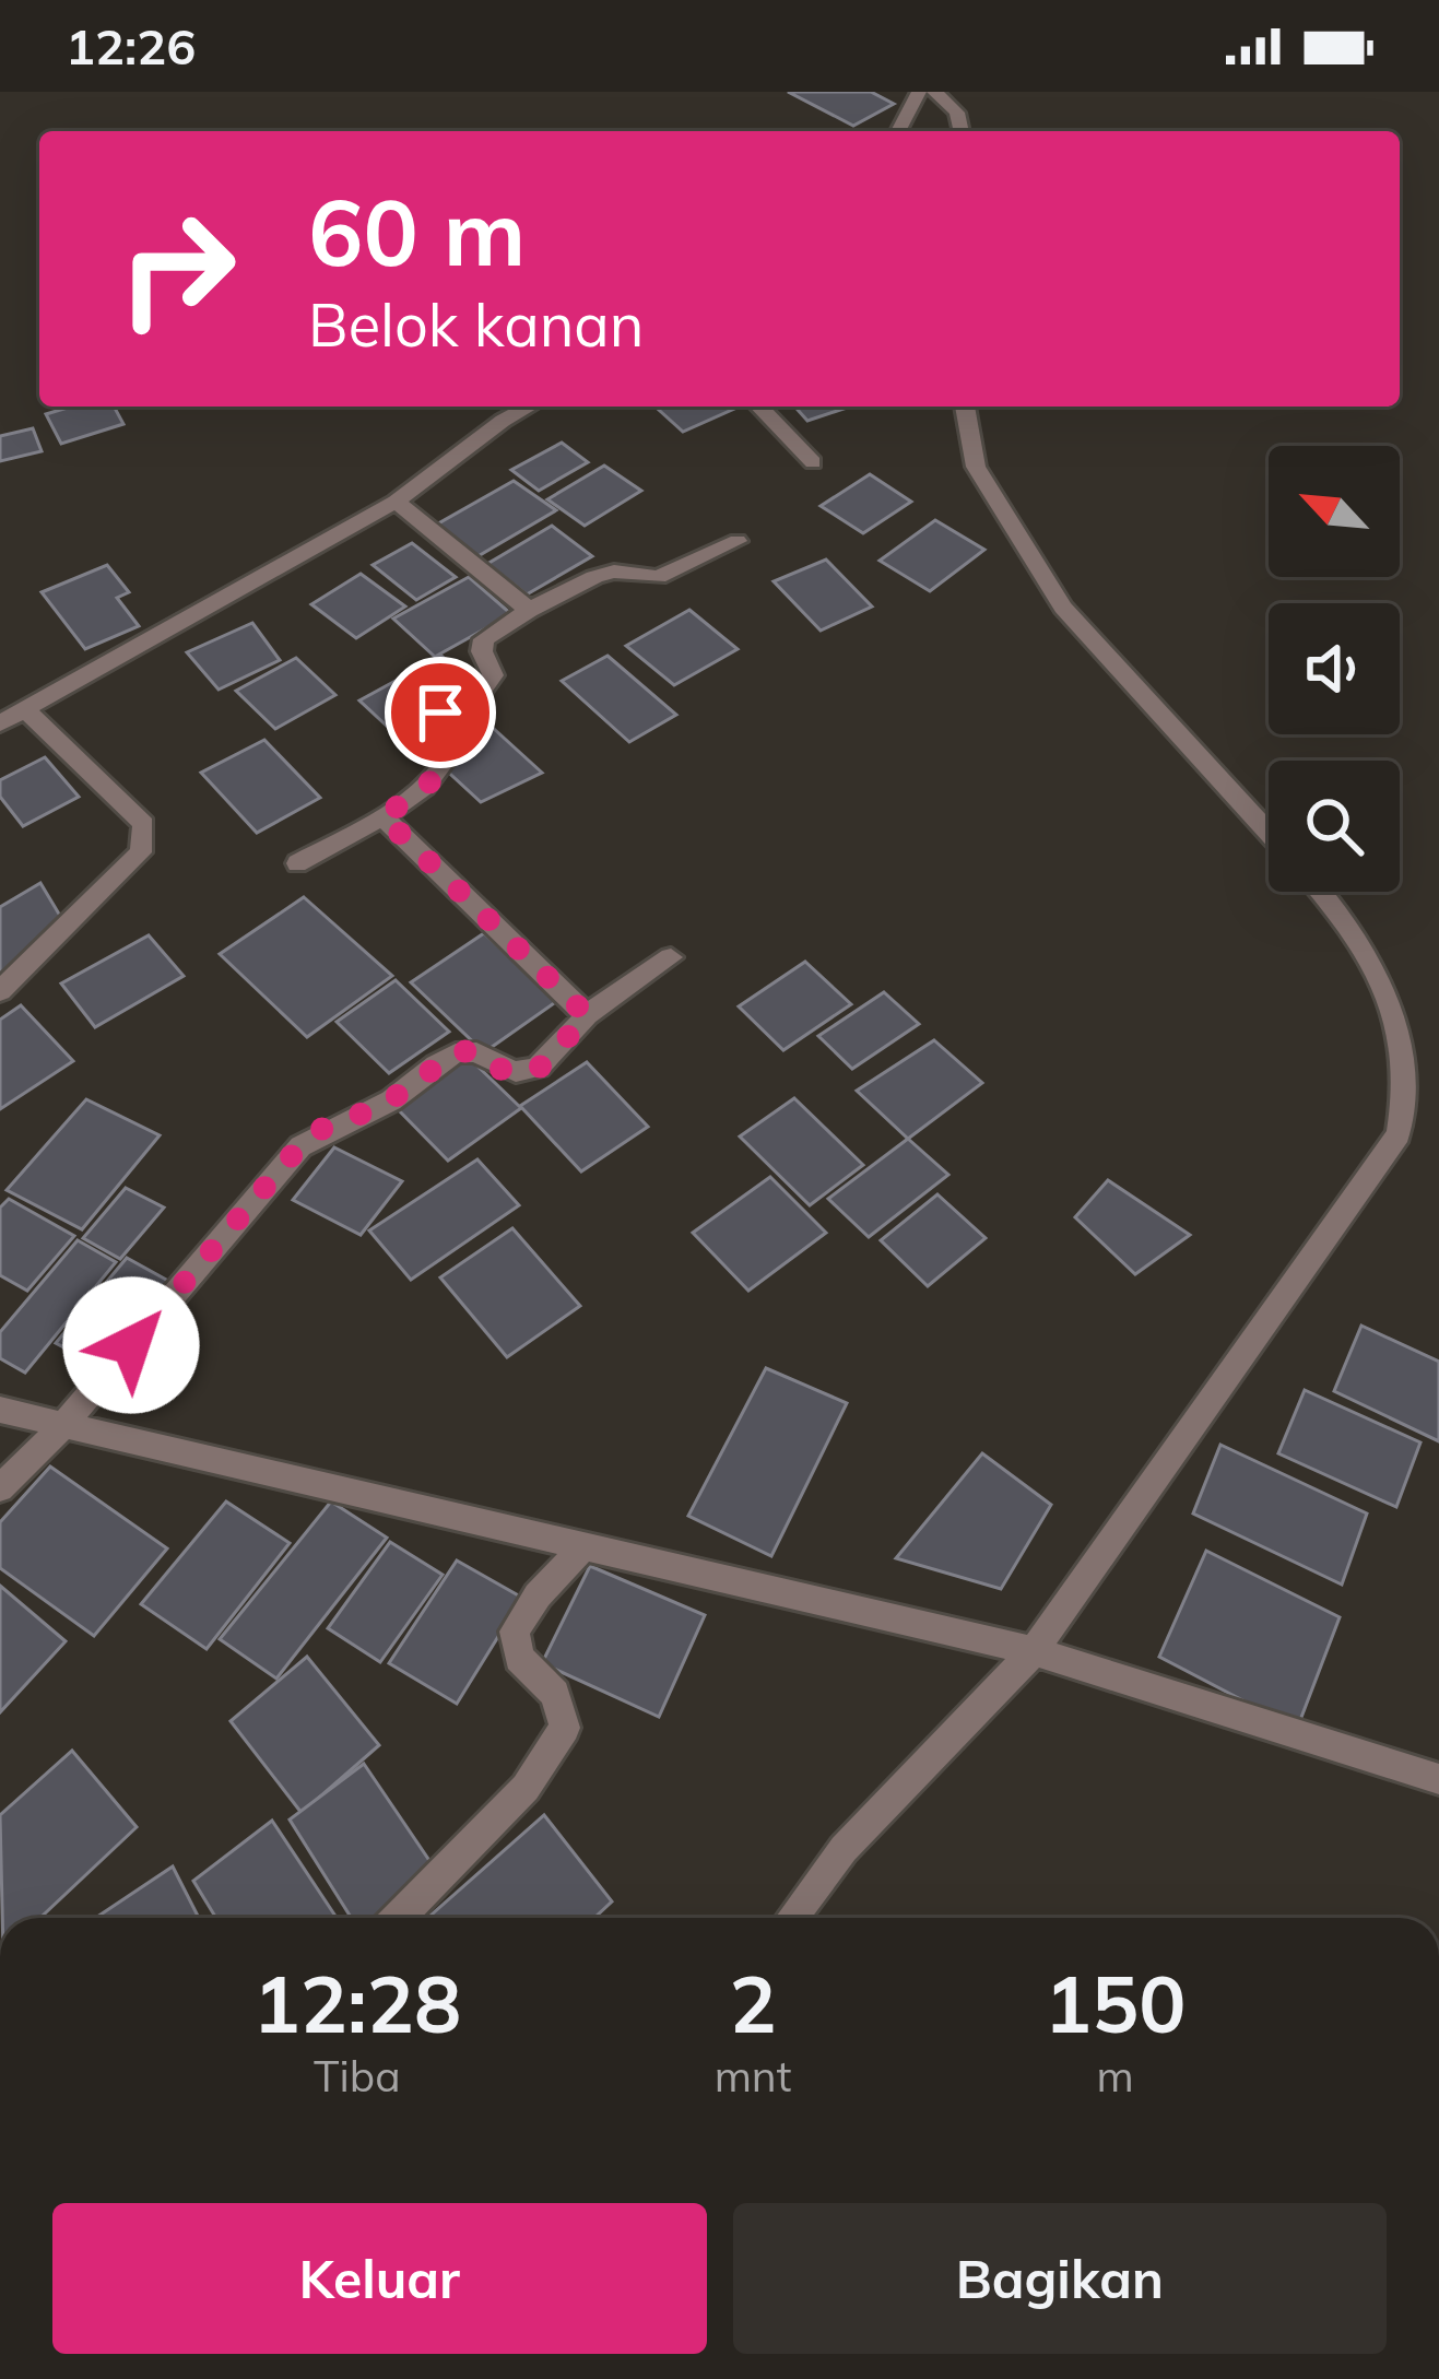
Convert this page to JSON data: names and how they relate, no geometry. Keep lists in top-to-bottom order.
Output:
{
  "north": "top left",
  "page": {
    "status": "12:26",
    "turn": ["60 m", "Belok kanan"],
    "eta": [
      "12:28",
      "Tiba",
      "2",
      "mnt",
      "150",
      "m"
    ],
    "buttons": ["Keluar", "Bagikan"]
  }
}
